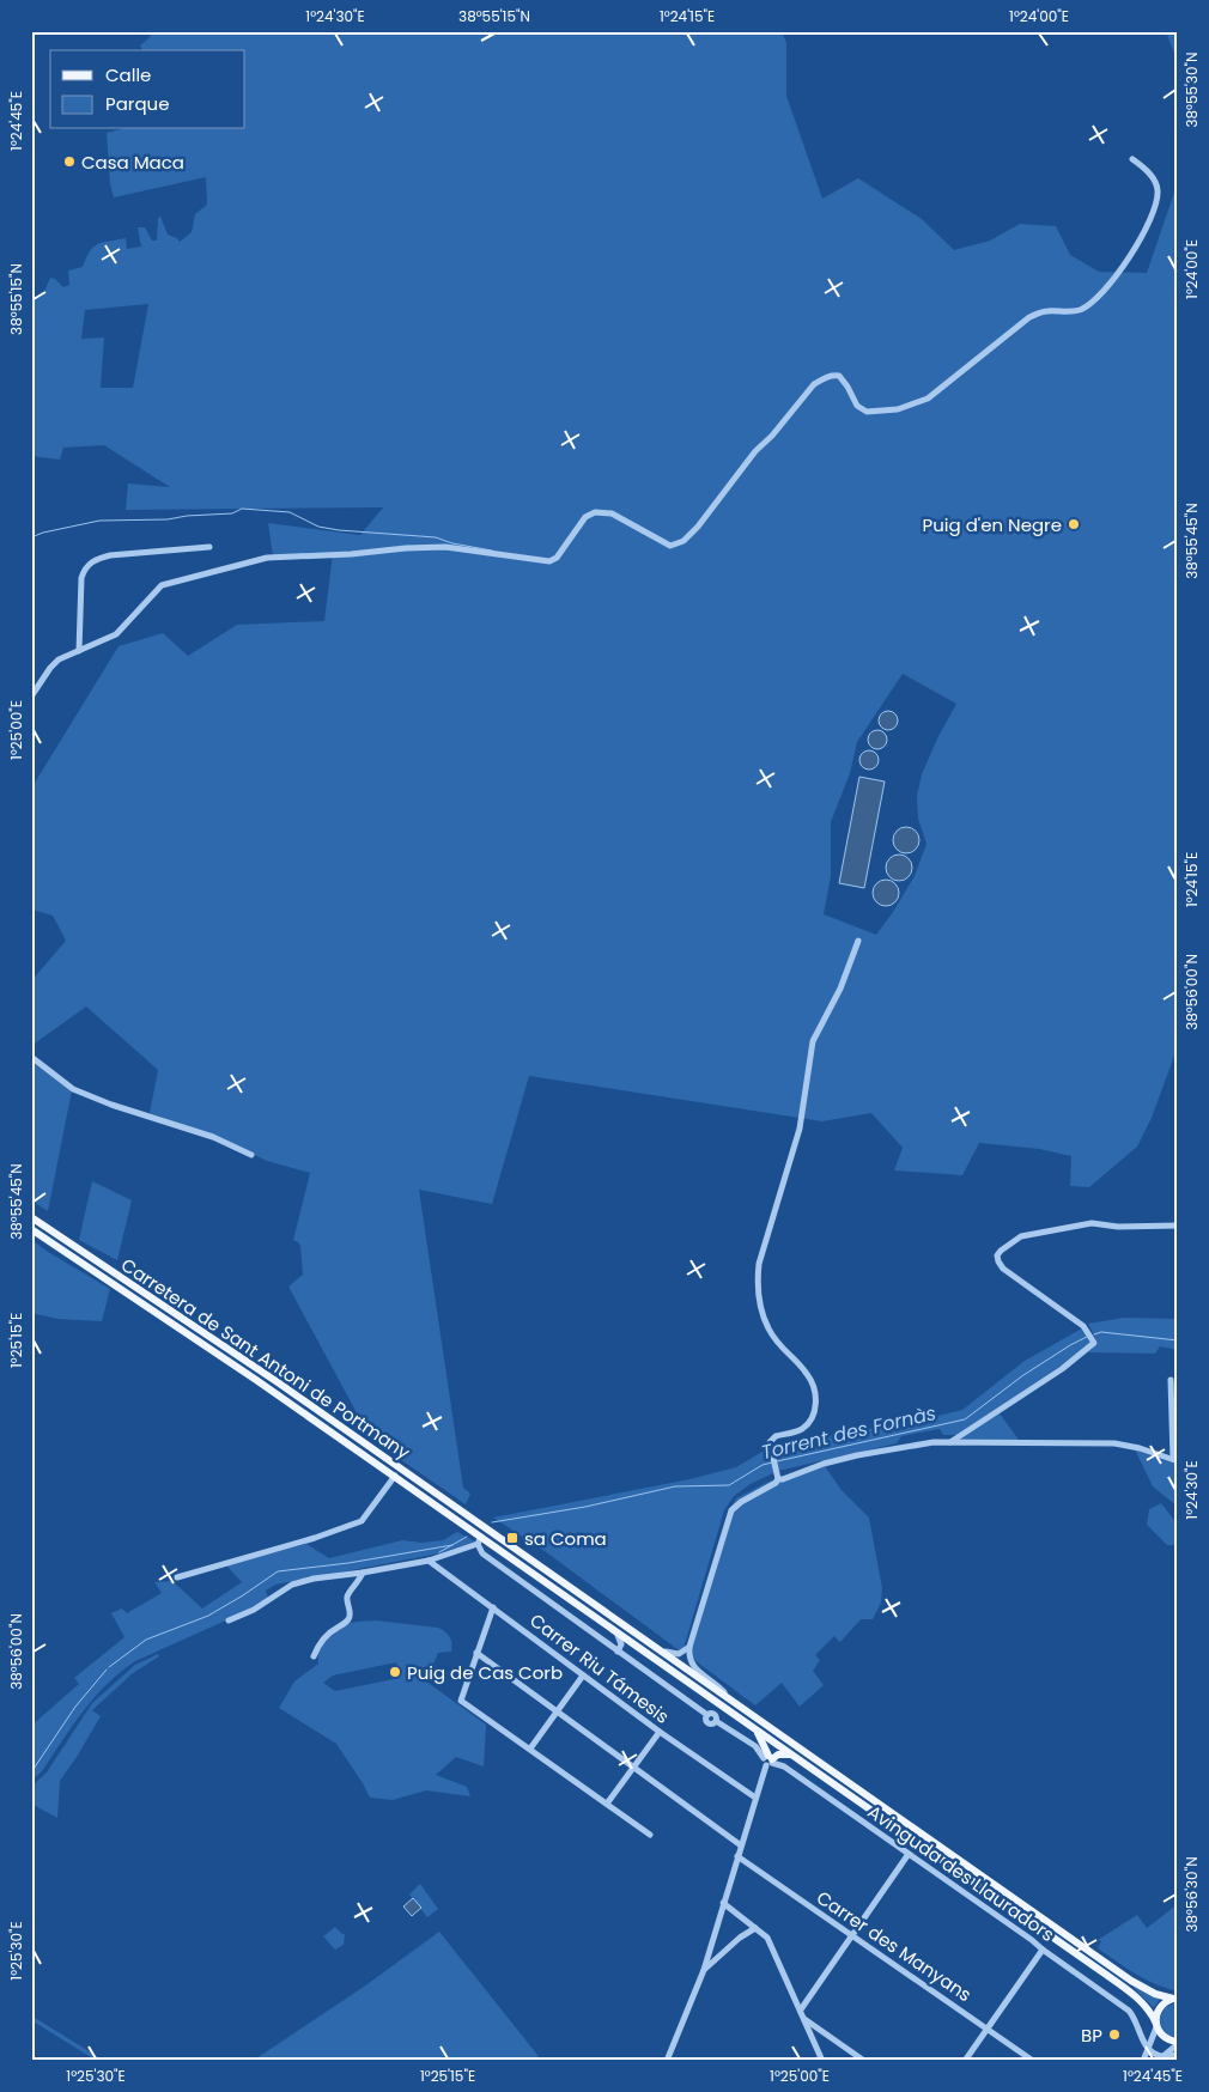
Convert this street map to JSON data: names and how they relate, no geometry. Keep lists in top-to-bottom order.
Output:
{
  "streets": {
    "main road": ["Carretera de Sant Antoni de Portmany"],
    "street": ["Carrer Riu Támesis", "Avinguda des Llauradors", "Carrer des Manyans"]
  },
  "crossings": [
    ["Carretera de Sant Antoni de Portmany", "Avinguda des Llauradors"]
  ],
  "water": ["Torrent des Fornàs"],
  "places": {
    "other": [
      "Casa Maca",
      "Puig d'en Negre",
      "Puig de Cas Corb",
      "BP"
    ],
    "transit": ["sa Coma"]
  },
  "legend": ["Calle", "Parque"],
  "coordinates": [
    "1°24'30\"E",
    "38°55'15\"N",
    "1°24'15\"E",
    "1°24'00\"E",
    "38°55'30\"N",
    "1°24'45\"E",
    "38°55'45\"N",
    "1°25'00\"E",
    "38°56'00\"N",
    "1°25'15\"E",
    "38°56'30\"N",
    "1°25'30\"E"
  ]
}
